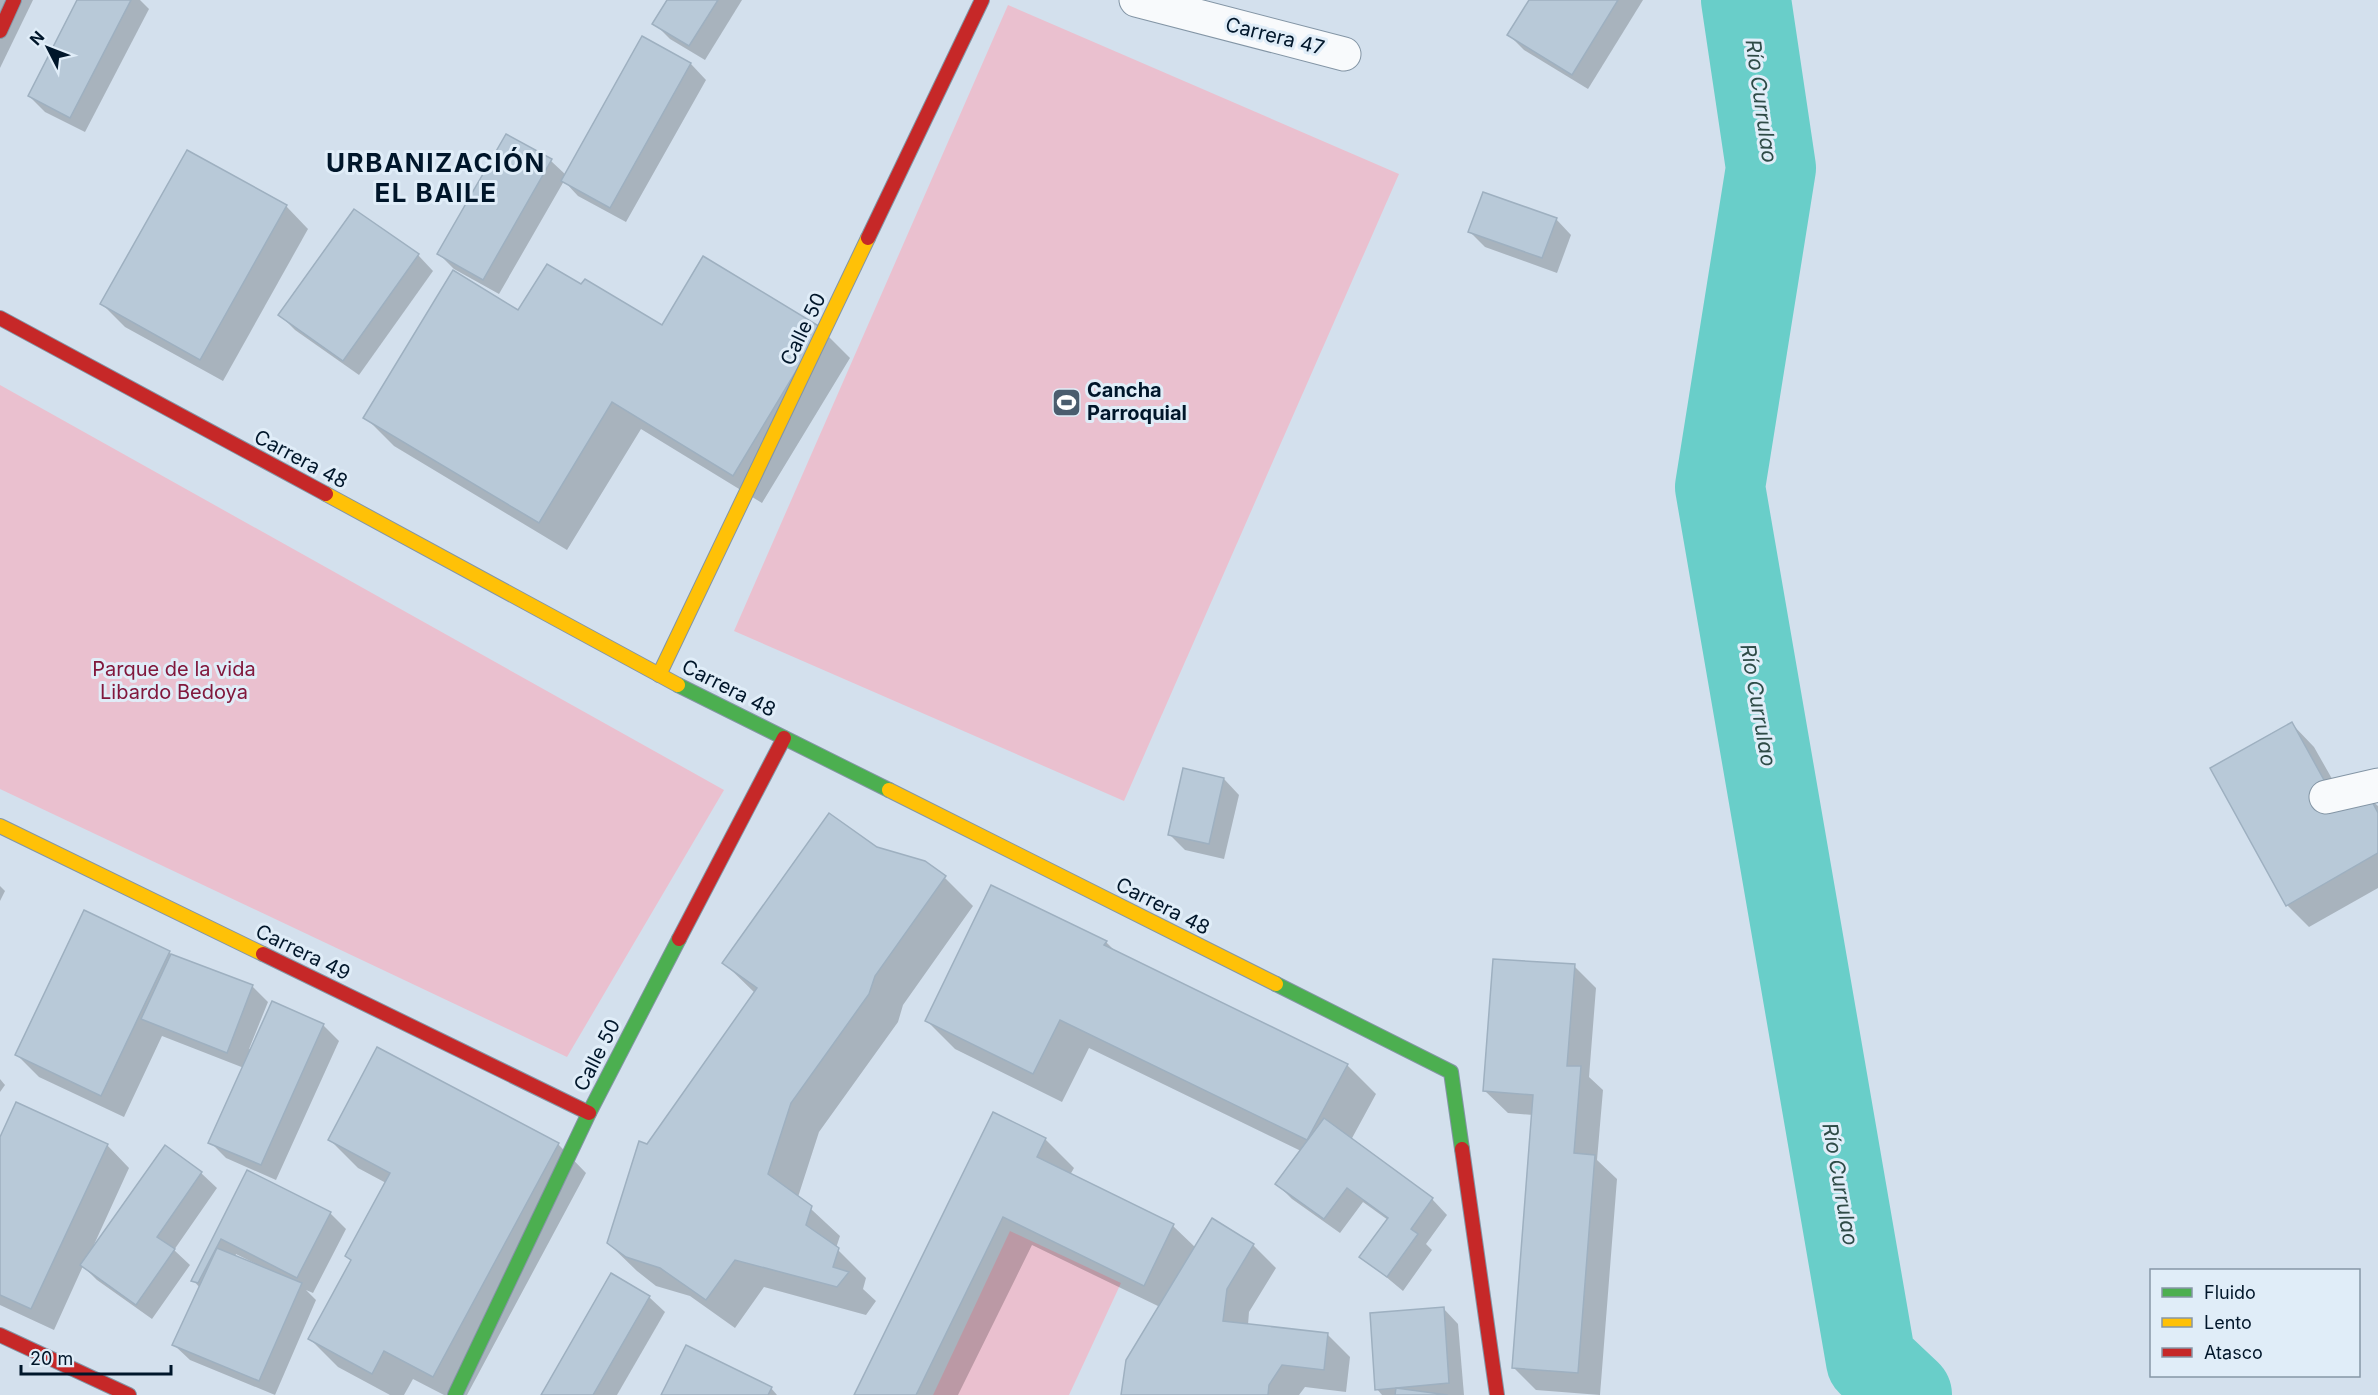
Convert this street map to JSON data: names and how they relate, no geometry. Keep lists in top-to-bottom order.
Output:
{
  "streets": {
    "street": [
      "Carrera 47",
      "Calle 50",
      "Carrera 48",
      "Carrera 49"
    ]
  },
  "crossings": [
    ["Calle 50", "Carrera 48"],
    ["Calle 50", "Carrera 49"]
  ],
  "districts": ["URBANIZACIÓN EL BAILE"],
  "water": ["Río Currulao"],
  "parks": ["Parque de la vida Libardo Bedoya"],
  "places": {
    "sports": ["Cancha Parroquial"]
  },
  "legend": ["Fluido", "Lento", "Atasco"],
  "scale_bar": "20 m",
  "north": "top left"
}
